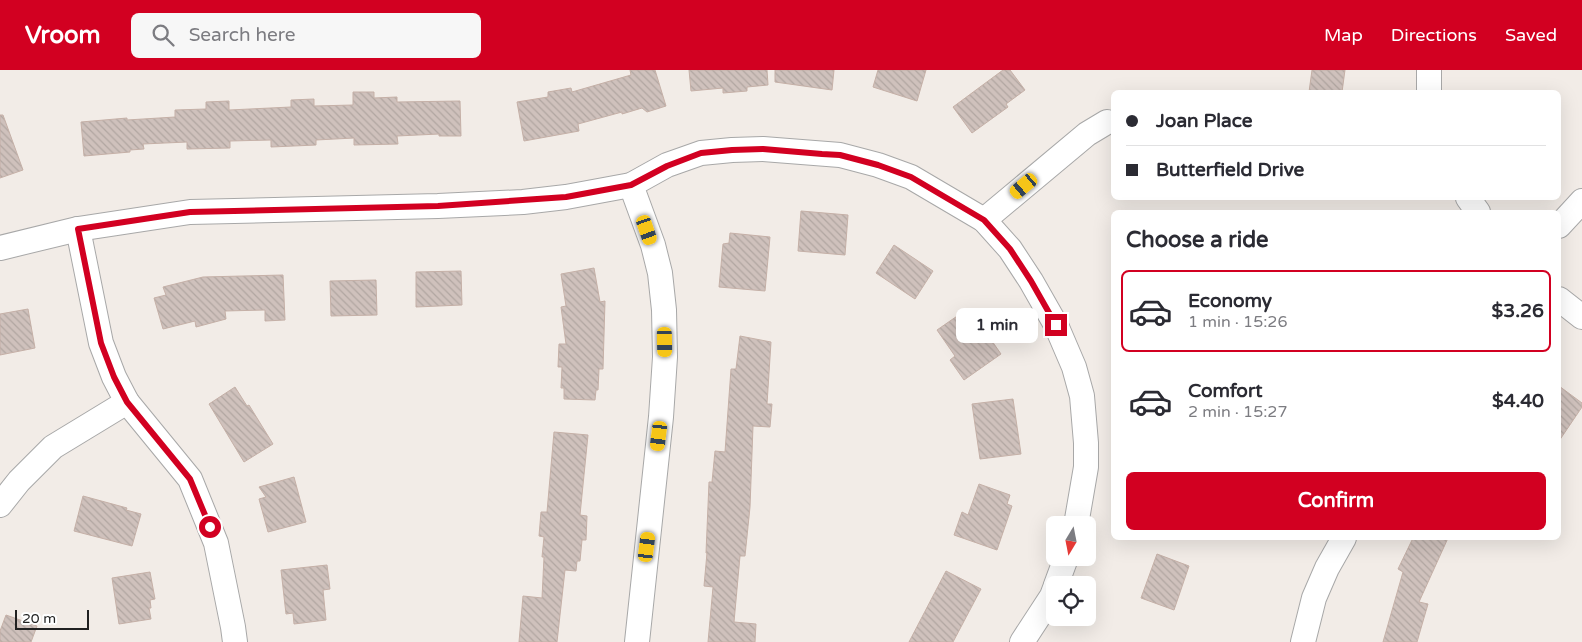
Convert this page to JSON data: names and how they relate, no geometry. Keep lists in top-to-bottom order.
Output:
{
  "scale_bar": "20 m",
  "north": "bottom",
  "page": {
    "header": "Vroom",
    "search": "Search here",
    "nav": ["Map", "Directions", "Saved"],
    "banner": ["Joan Place", "Butterfield Drive"],
    "heading": "Choose a ride",
    "list": [
      {
        "name": "Economy",
        "note": "1 min · 15:26",
        "value": "$3.26"
      },
      {
        "name": "Comfort",
        "note": "2 min · 15:27",
        "value": "$4.40"
      }
    ],
    "bubble": "1 min",
    "buttons": "Confirm",
    "scale": "20 m"
  }
}
